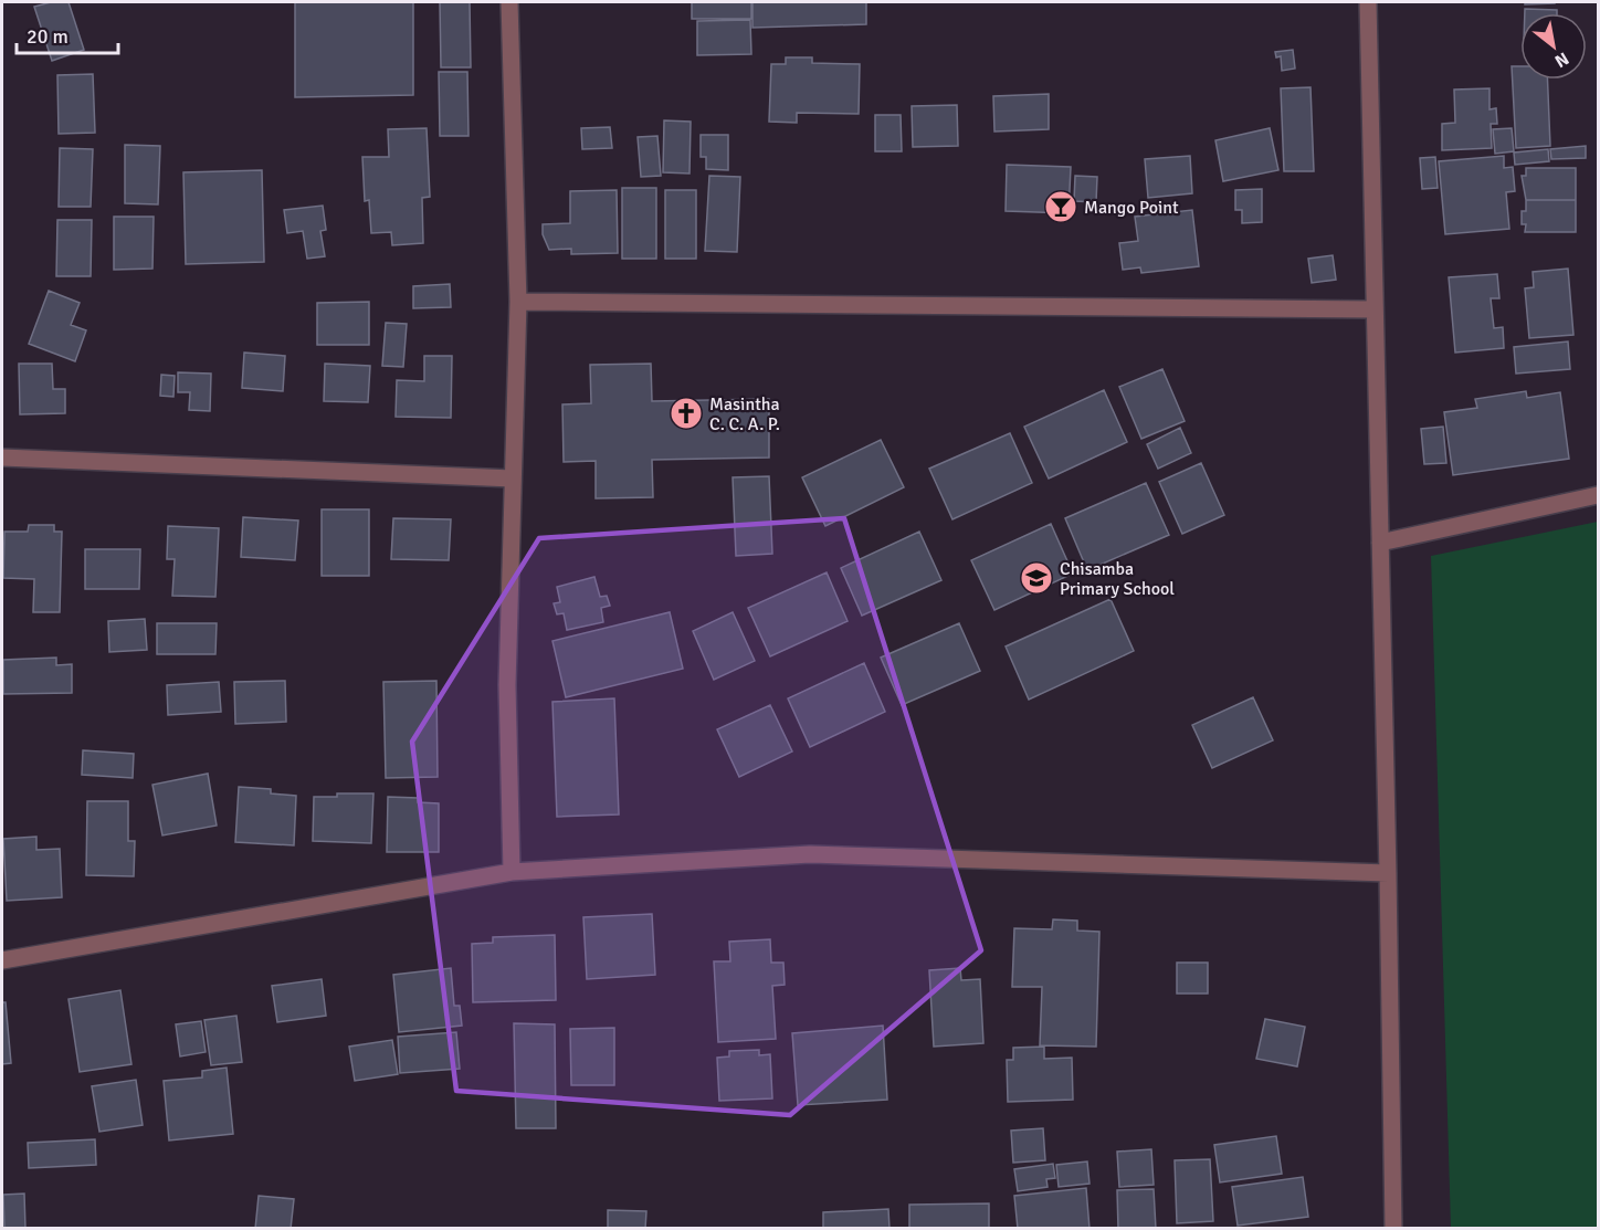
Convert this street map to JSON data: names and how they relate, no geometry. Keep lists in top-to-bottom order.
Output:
{
  "places": {
    "bar": ["Mango Point"],
    "church": ["Masintha C. C. A. P."],
    "school or university": ["Chisamba Primary School"]
  },
  "scale_bar": "20 m",
  "north": "bottom right"
}
